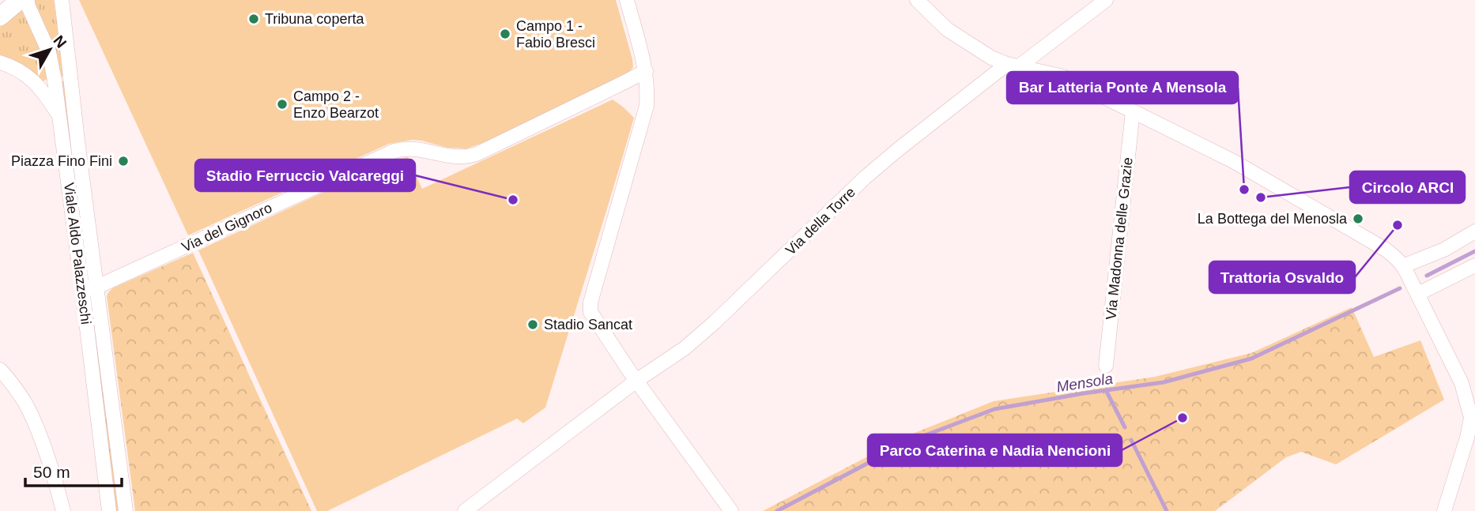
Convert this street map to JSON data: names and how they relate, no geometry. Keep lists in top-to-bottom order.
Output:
{
  "streets": {
    "street": [
      "Via della Torre",
      "Via del Gignoro",
      "Via Madonna delle Grazie",
      "Viale Aldo Palazzeschi"
    ]
  },
  "crossings": [
    ["Via del Gignoro", "Viale Aldo Palazzeschi"]
  ],
  "water": ["Mensola"],
  "places": [
    "Tribuna coperta",
    "Campo 1 - Fabio Bresci",
    "Campo 2 - Enzo Bearzot",
    "Piazza Fino Fini",
    "Bar Latteria Ponte A Mensola",
    "Circolo ARCI",
    "Stadio Ferruccio Valcareggi",
    "La Bottega del Menosla",
    "Trattoria Osvaldo",
    "Stadio Sancat",
    "Parco Caterina e Nadia Nencioni"
  ],
  "scale_bar": "50 m",
  "north": "top right"
}
